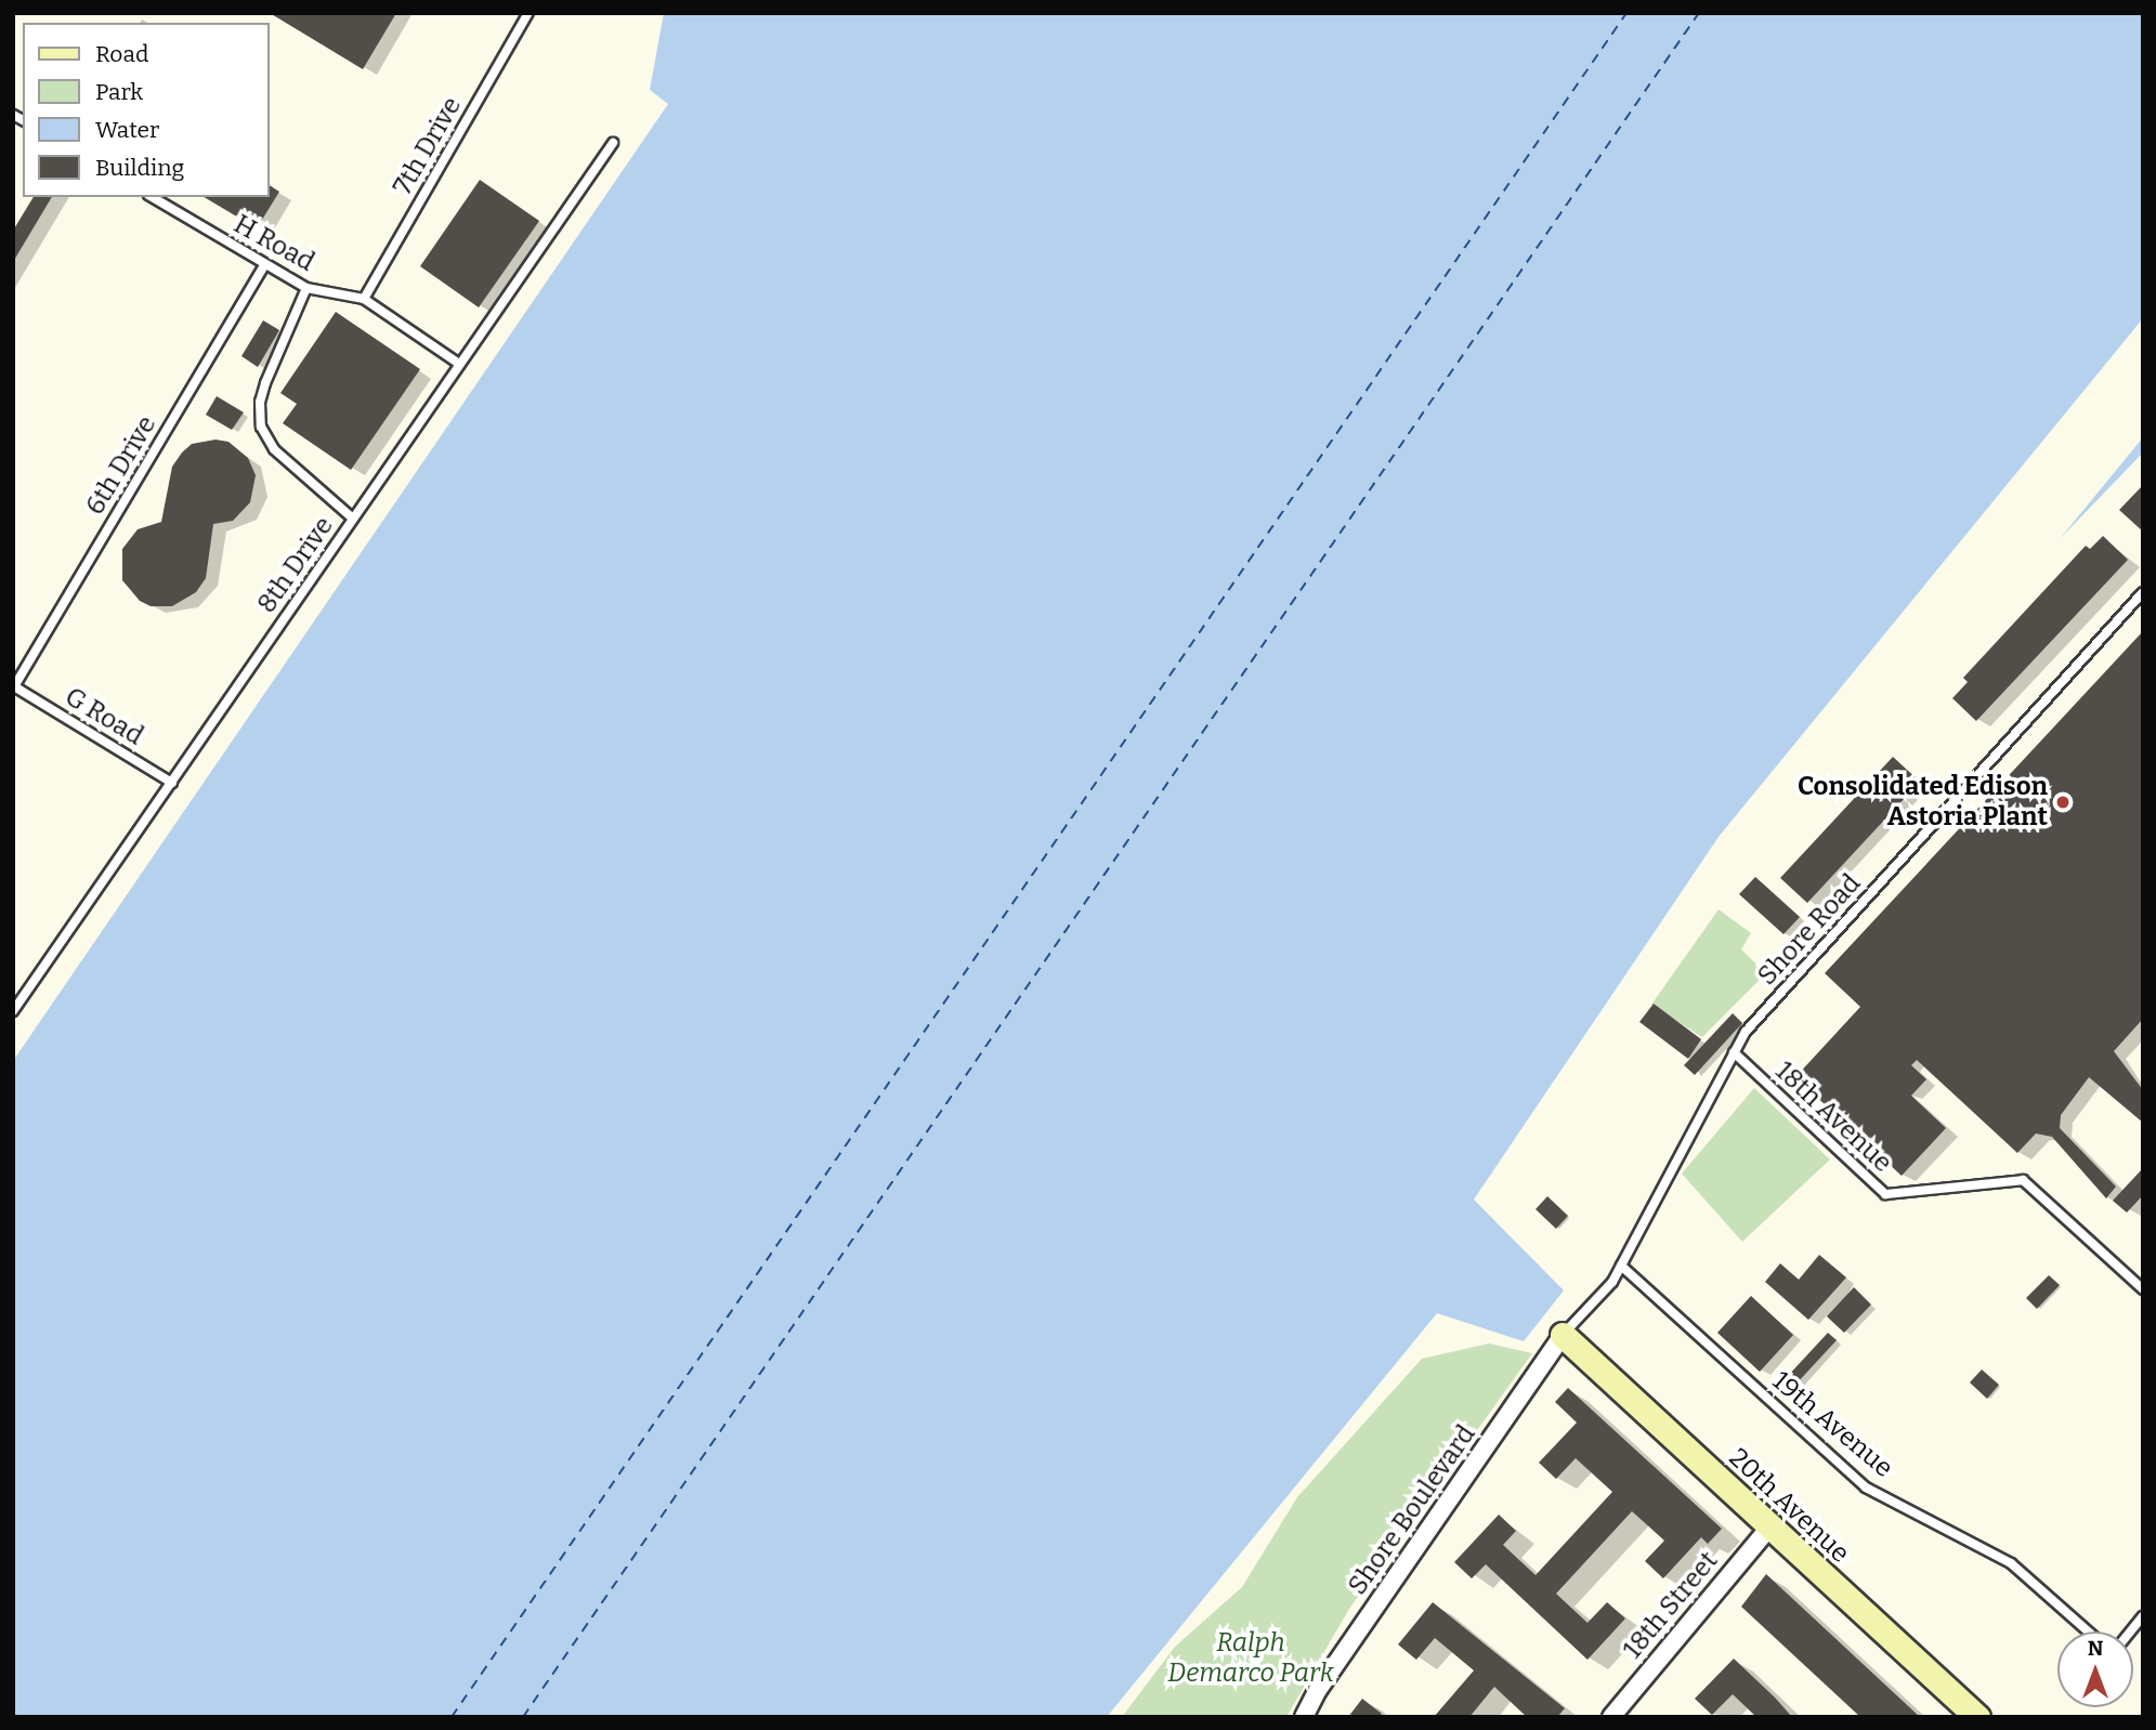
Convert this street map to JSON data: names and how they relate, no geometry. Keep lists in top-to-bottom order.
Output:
{
  "streets": {
    "street": ["20th Avenue", "Shore Boulevard", "18th Street"],
    "lane": [
      "7th Drive",
      "H Road",
      "6th Drive",
      "8th Drive",
      "G Road",
      "Shore Road",
      "18th Avenue",
      "19th Avenue"
    ]
  },
  "crossings": [
    ["7th Drive", "H Road"],
    ["H Road", "6th Drive"],
    ["H Road", "8th Drive"],
    ["6th Drive", "G Road"],
    ["8th Drive", "G Road"],
    ["Shore Road", "18th Avenue"],
    ["Shore Road", "19th Avenue"],
    ["Shore Road", "20th Avenue"],
    ["Shore Road", "Shore Boulevard"],
    ["20th Avenue", "Shore Boulevard"],
    ["20th Avenue", "18th Street"]
  ],
  "parks": ["Ralph Demarco Park"],
  "places": ["Consolidated Edison Astoria Plant"],
  "legend": [
    "Road",
    "Park",
    "Water",
    "Building"
  ],
  "north": "top"
}
